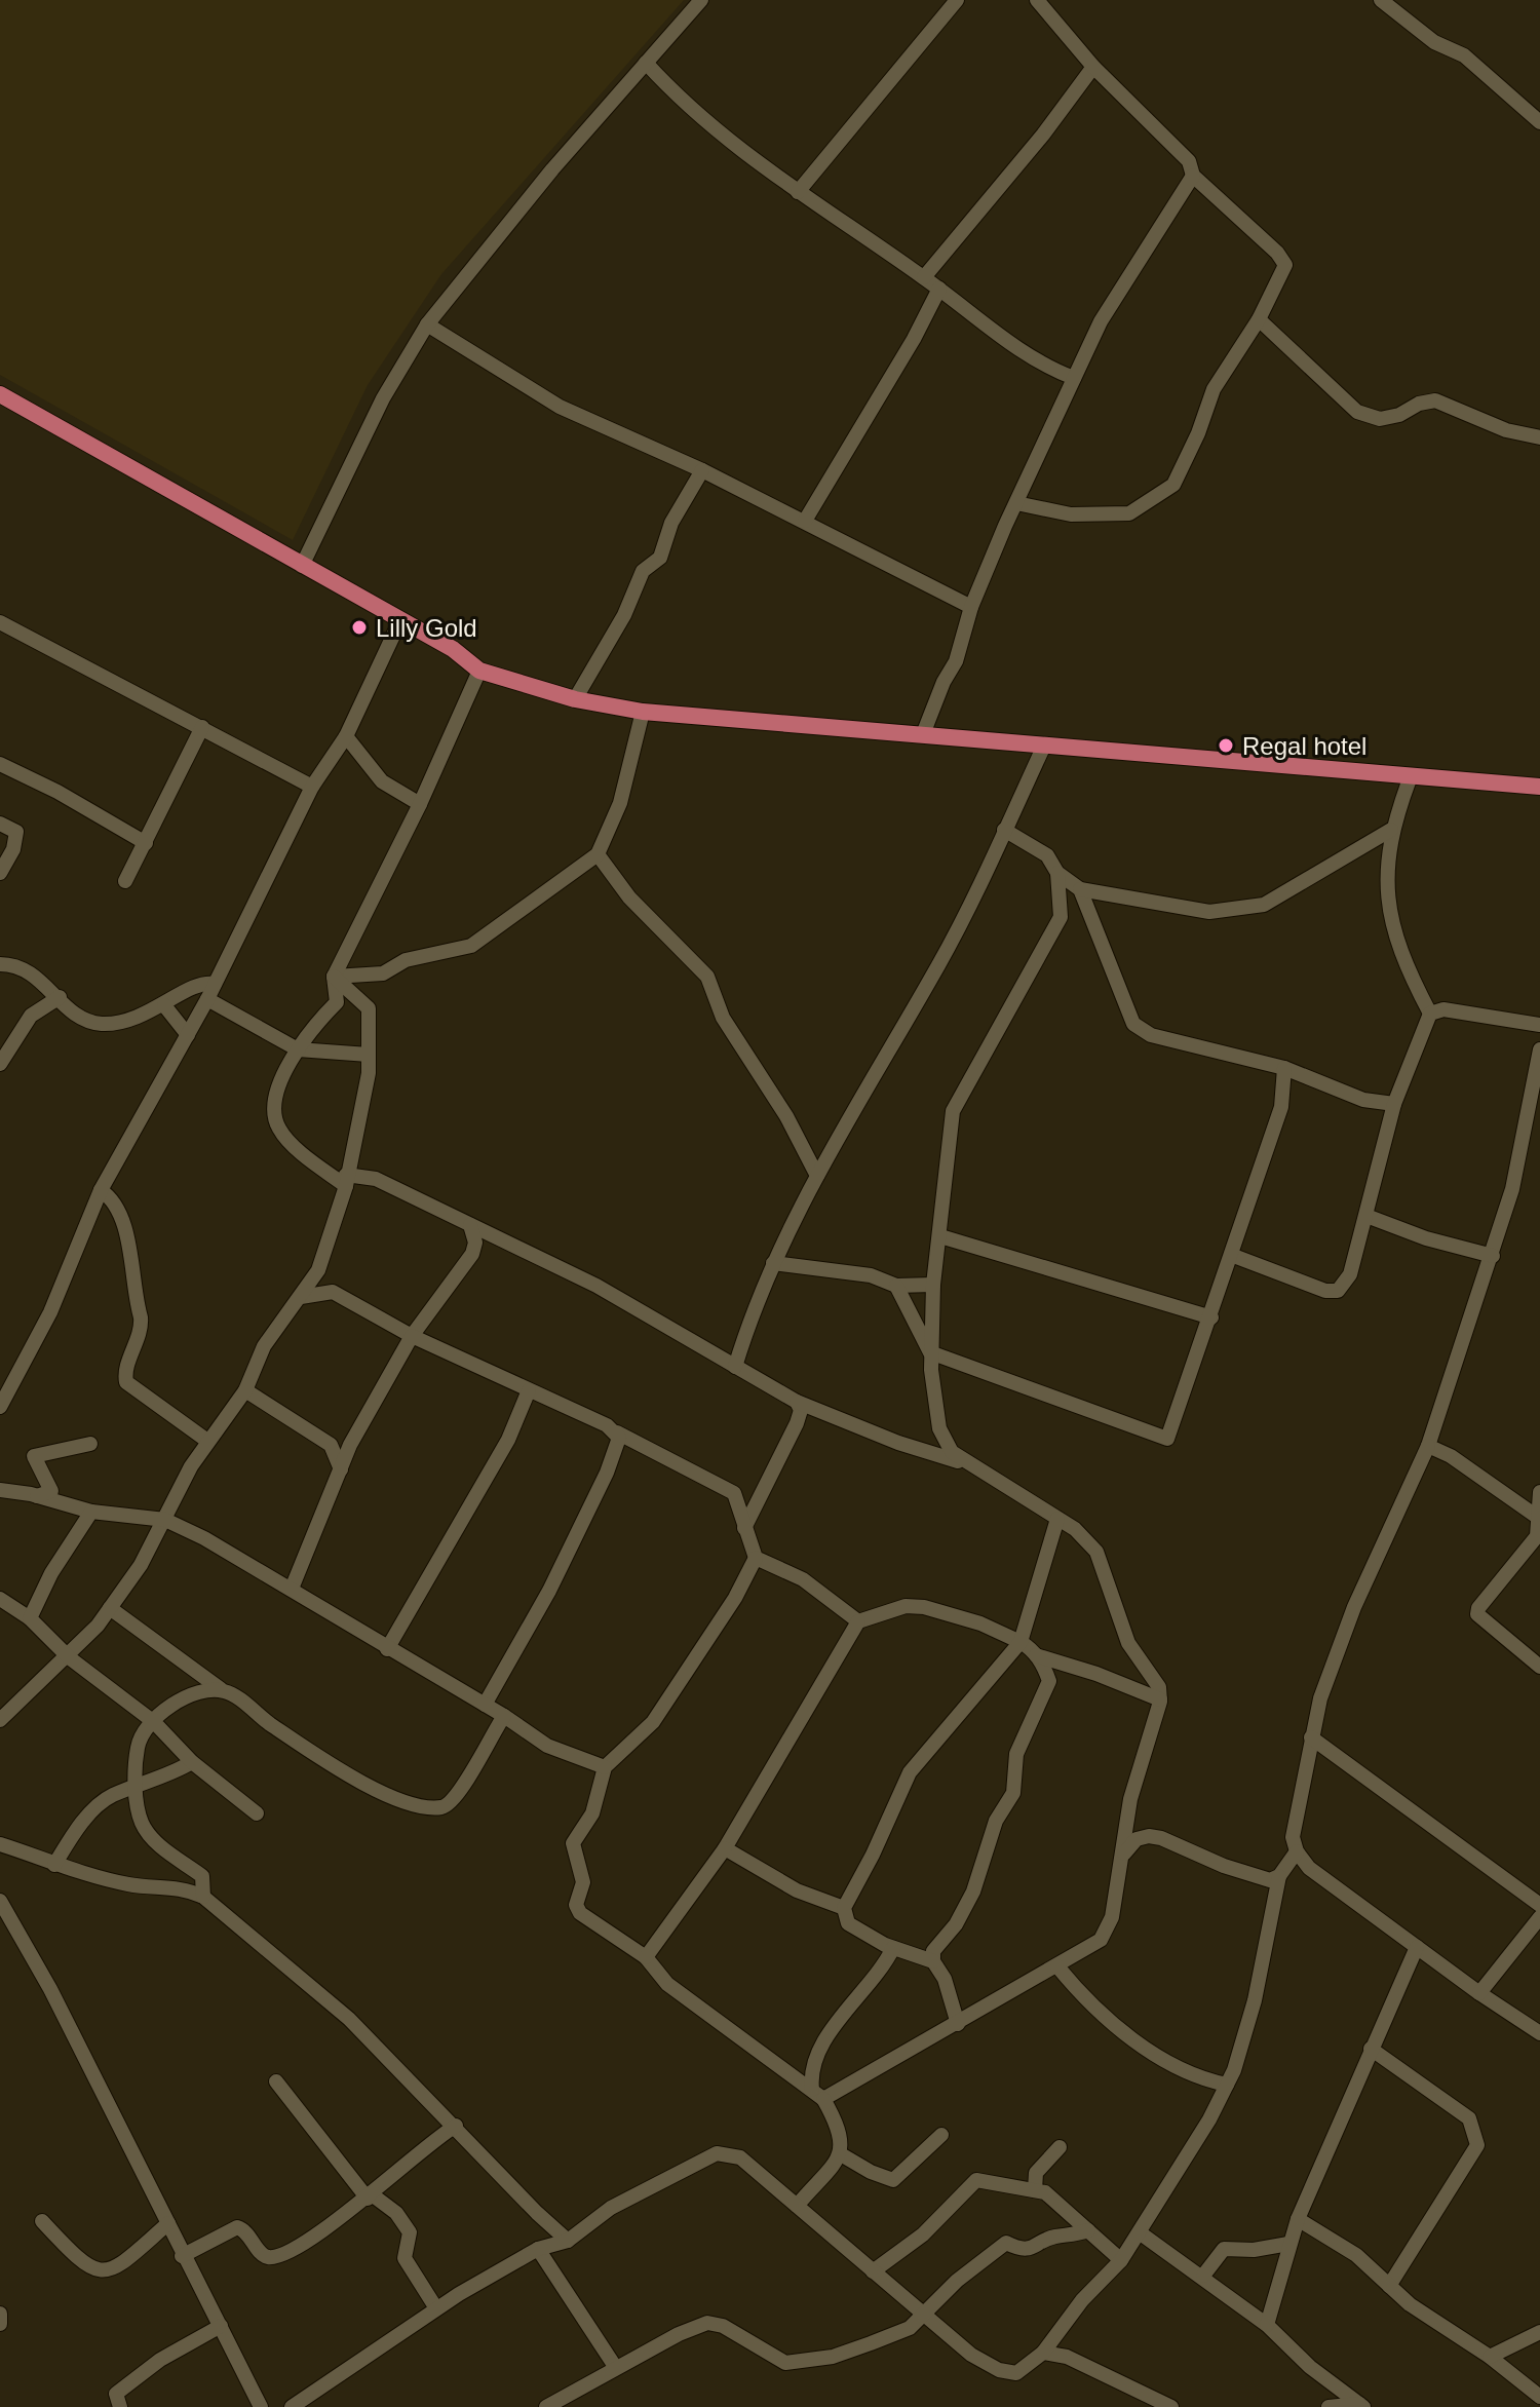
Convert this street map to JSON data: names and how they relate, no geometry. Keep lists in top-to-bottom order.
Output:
{
  "places": ["Lilly Gold", "Regal hotel"]
}
